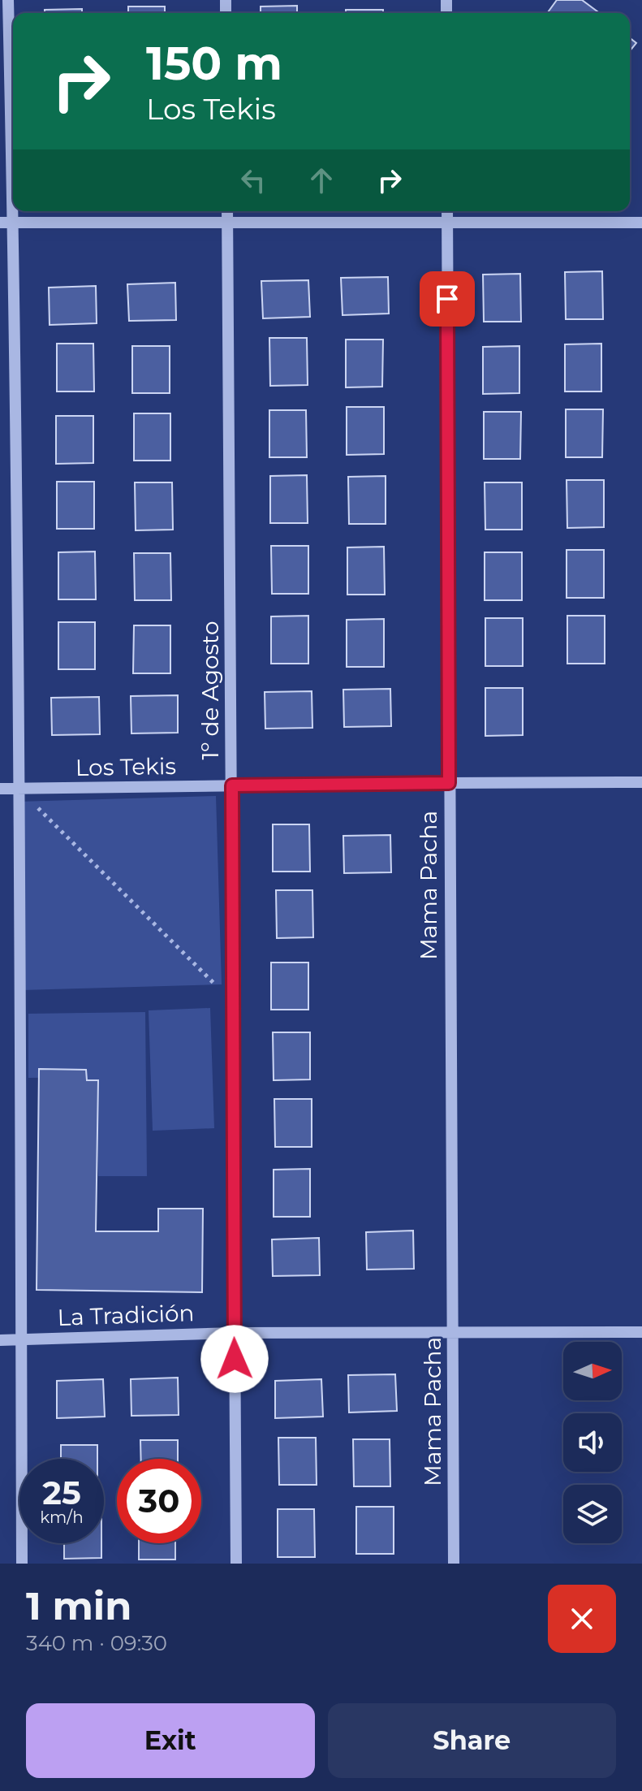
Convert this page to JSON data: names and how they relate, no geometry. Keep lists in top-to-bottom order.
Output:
{
  "streets": {
    "street": [
      "1º de Agosto",
      "Los Tekis",
      "Mama Pacha",
      "La Tradición"
    ]
  },
  "crossings": [
    ["1º de Agosto", "Los Tekis"],
    ["1º de Agosto", "La Tradición"],
    ["Los Tekis", "Mama Pacha"],
    ["Mama Pacha", "La Tradición"]
  ],
  "north": "right",
  "page": {
    "turn": ["150 m", "Los Tekis"],
    "speed": "25 km/h",
    "limit": "30",
    "heading": ["1 min", "340 m · 09:30"],
    "buttons": ["Exit", "Share"]
  }
}
